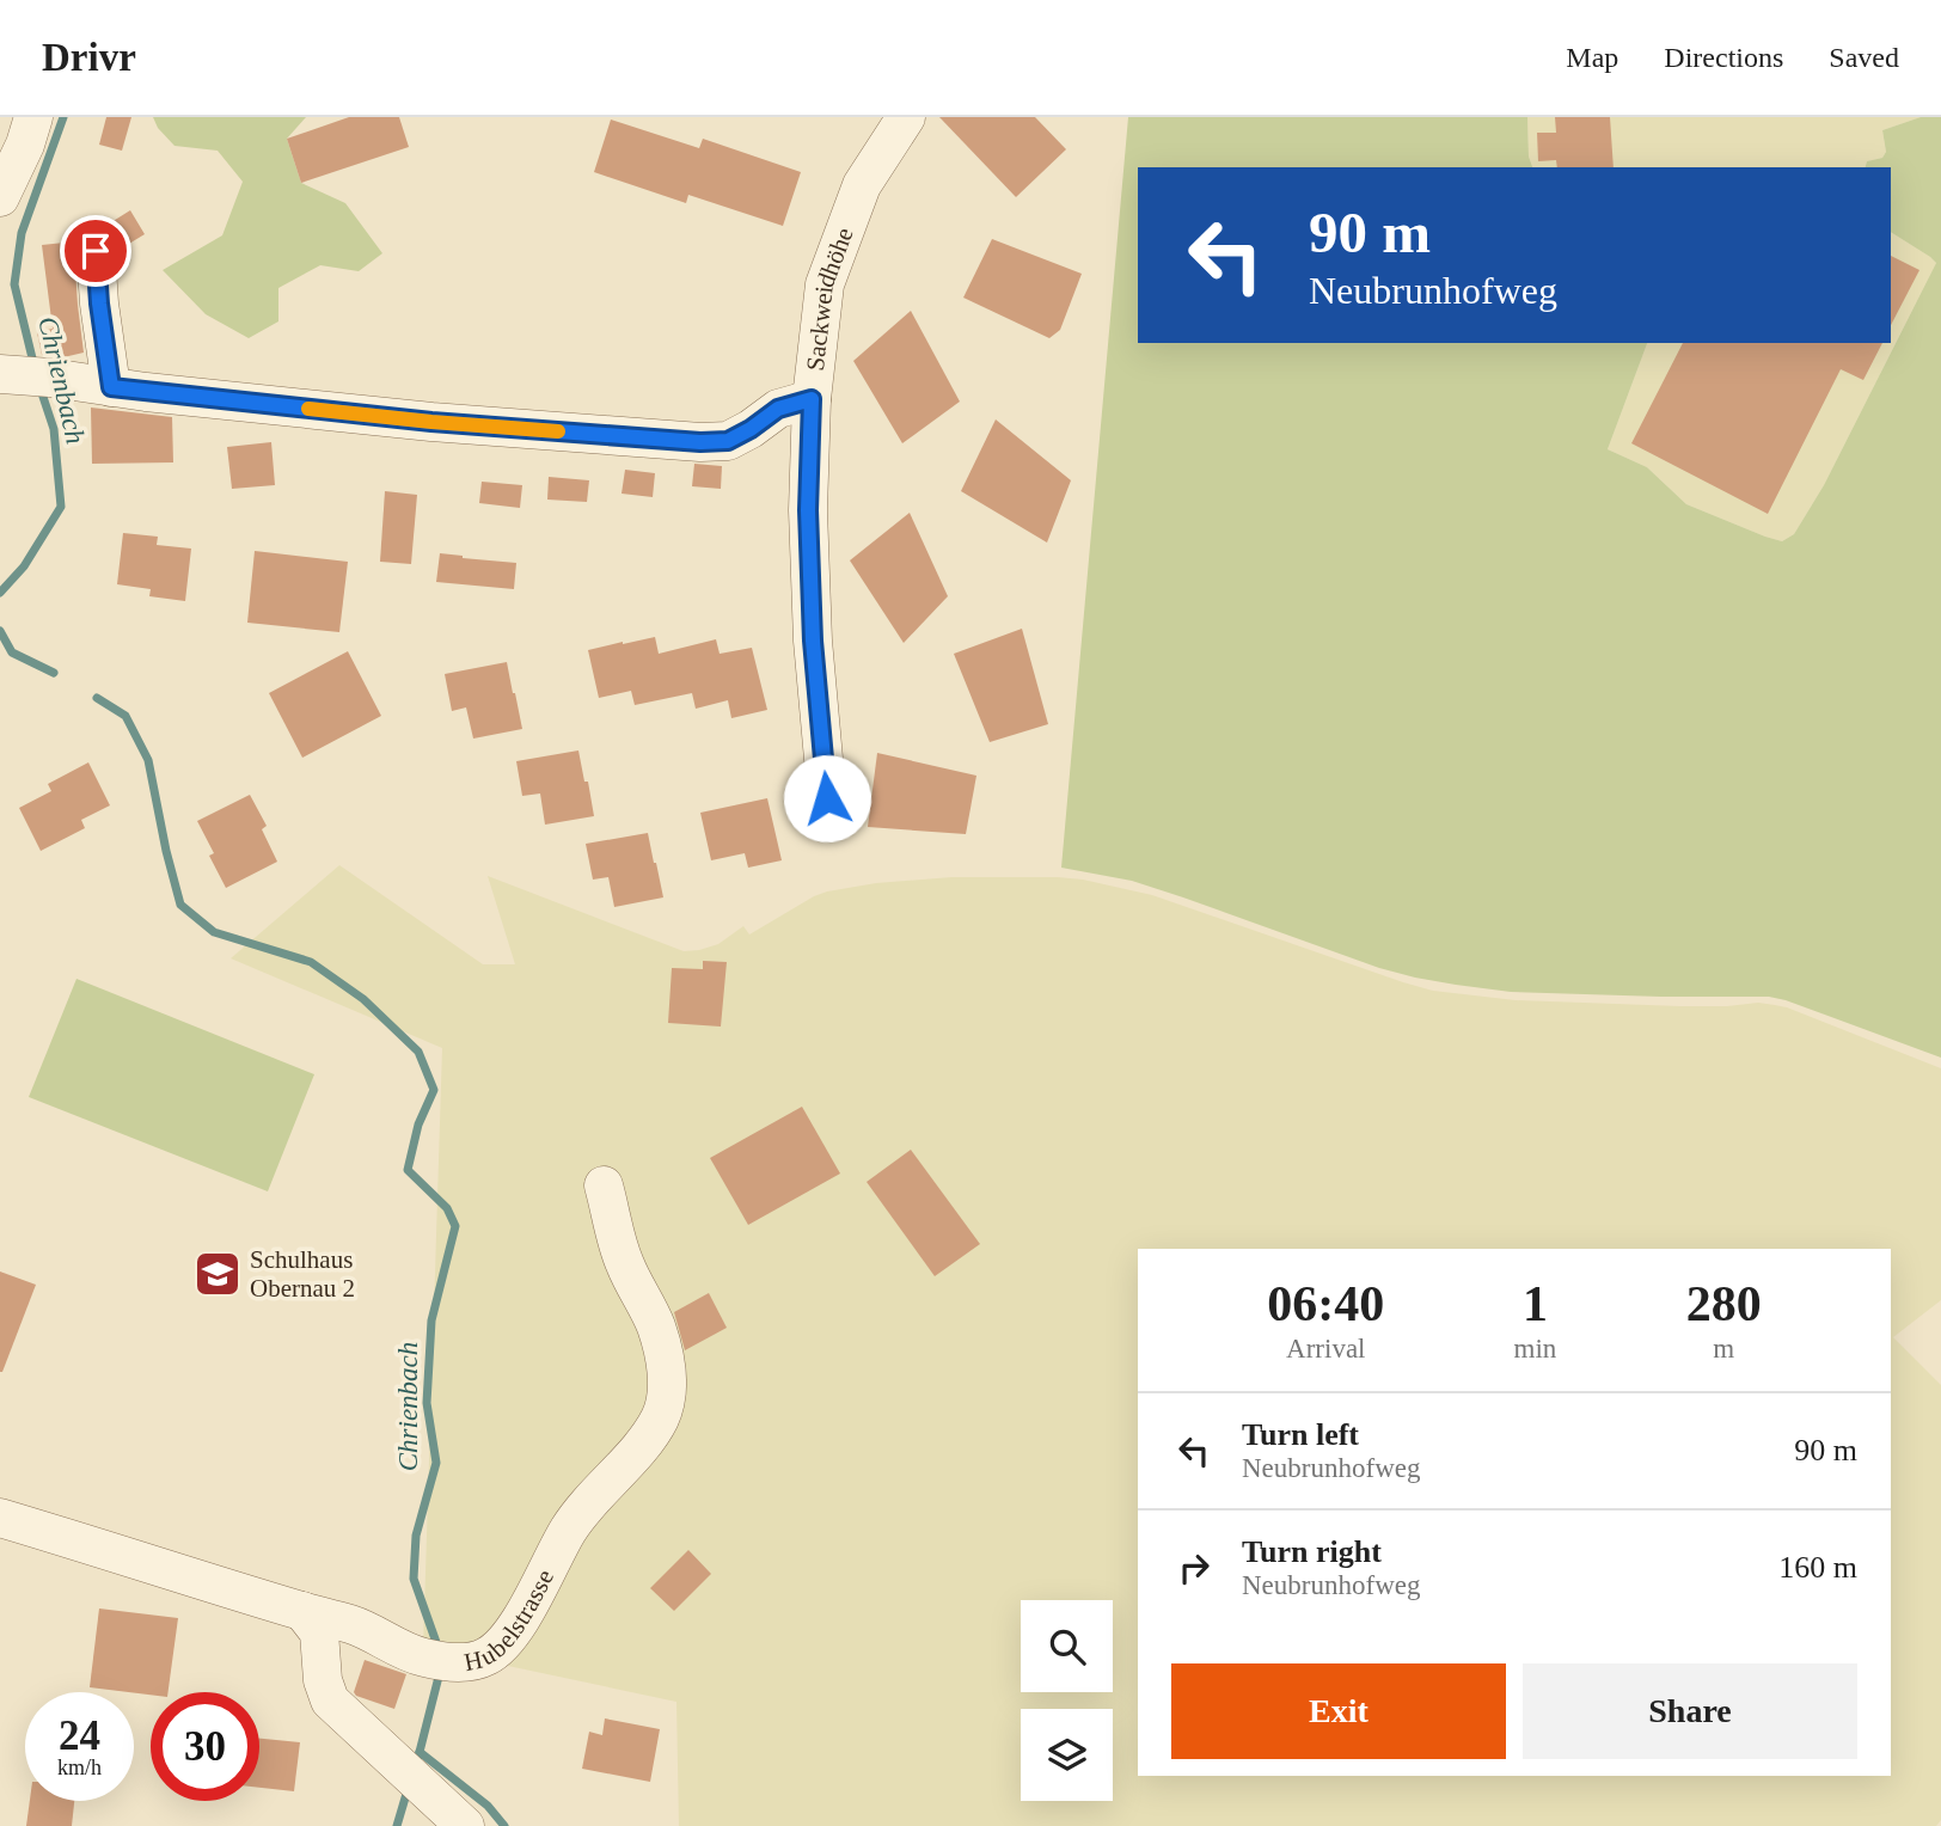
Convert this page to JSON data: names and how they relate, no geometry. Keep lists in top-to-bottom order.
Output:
{
  "streets": {
    "street": ["Sackweidhöhe", "Hubelstrasse"]
  },
  "water": ["Chrienbach"],
  "places": {
    "school or university": ["Schulhaus Obernau 2"]
  },
  "page": {
    "header": "Drivr",
    "nav": ["Map", "Directions", "Saved"],
    "turn": ["90 m", "Neubrunhofweg"],
    "eta": [
      "06:40",
      "Arrival",
      "1",
      "min",
      "280",
      "m"
    ],
    "list": [
      {
        "name": "Turn left",
        "note": "Neubrunhofweg",
        "value": "90 m"
      },
      {
        "name": "Turn right",
        "note": "Neubrunhofweg",
        "value": "160 m"
      }
    ],
    "buttons": ["Exit", "Share"],
    "speed": "24 km/h",
    "limit": "30"
  }
}
